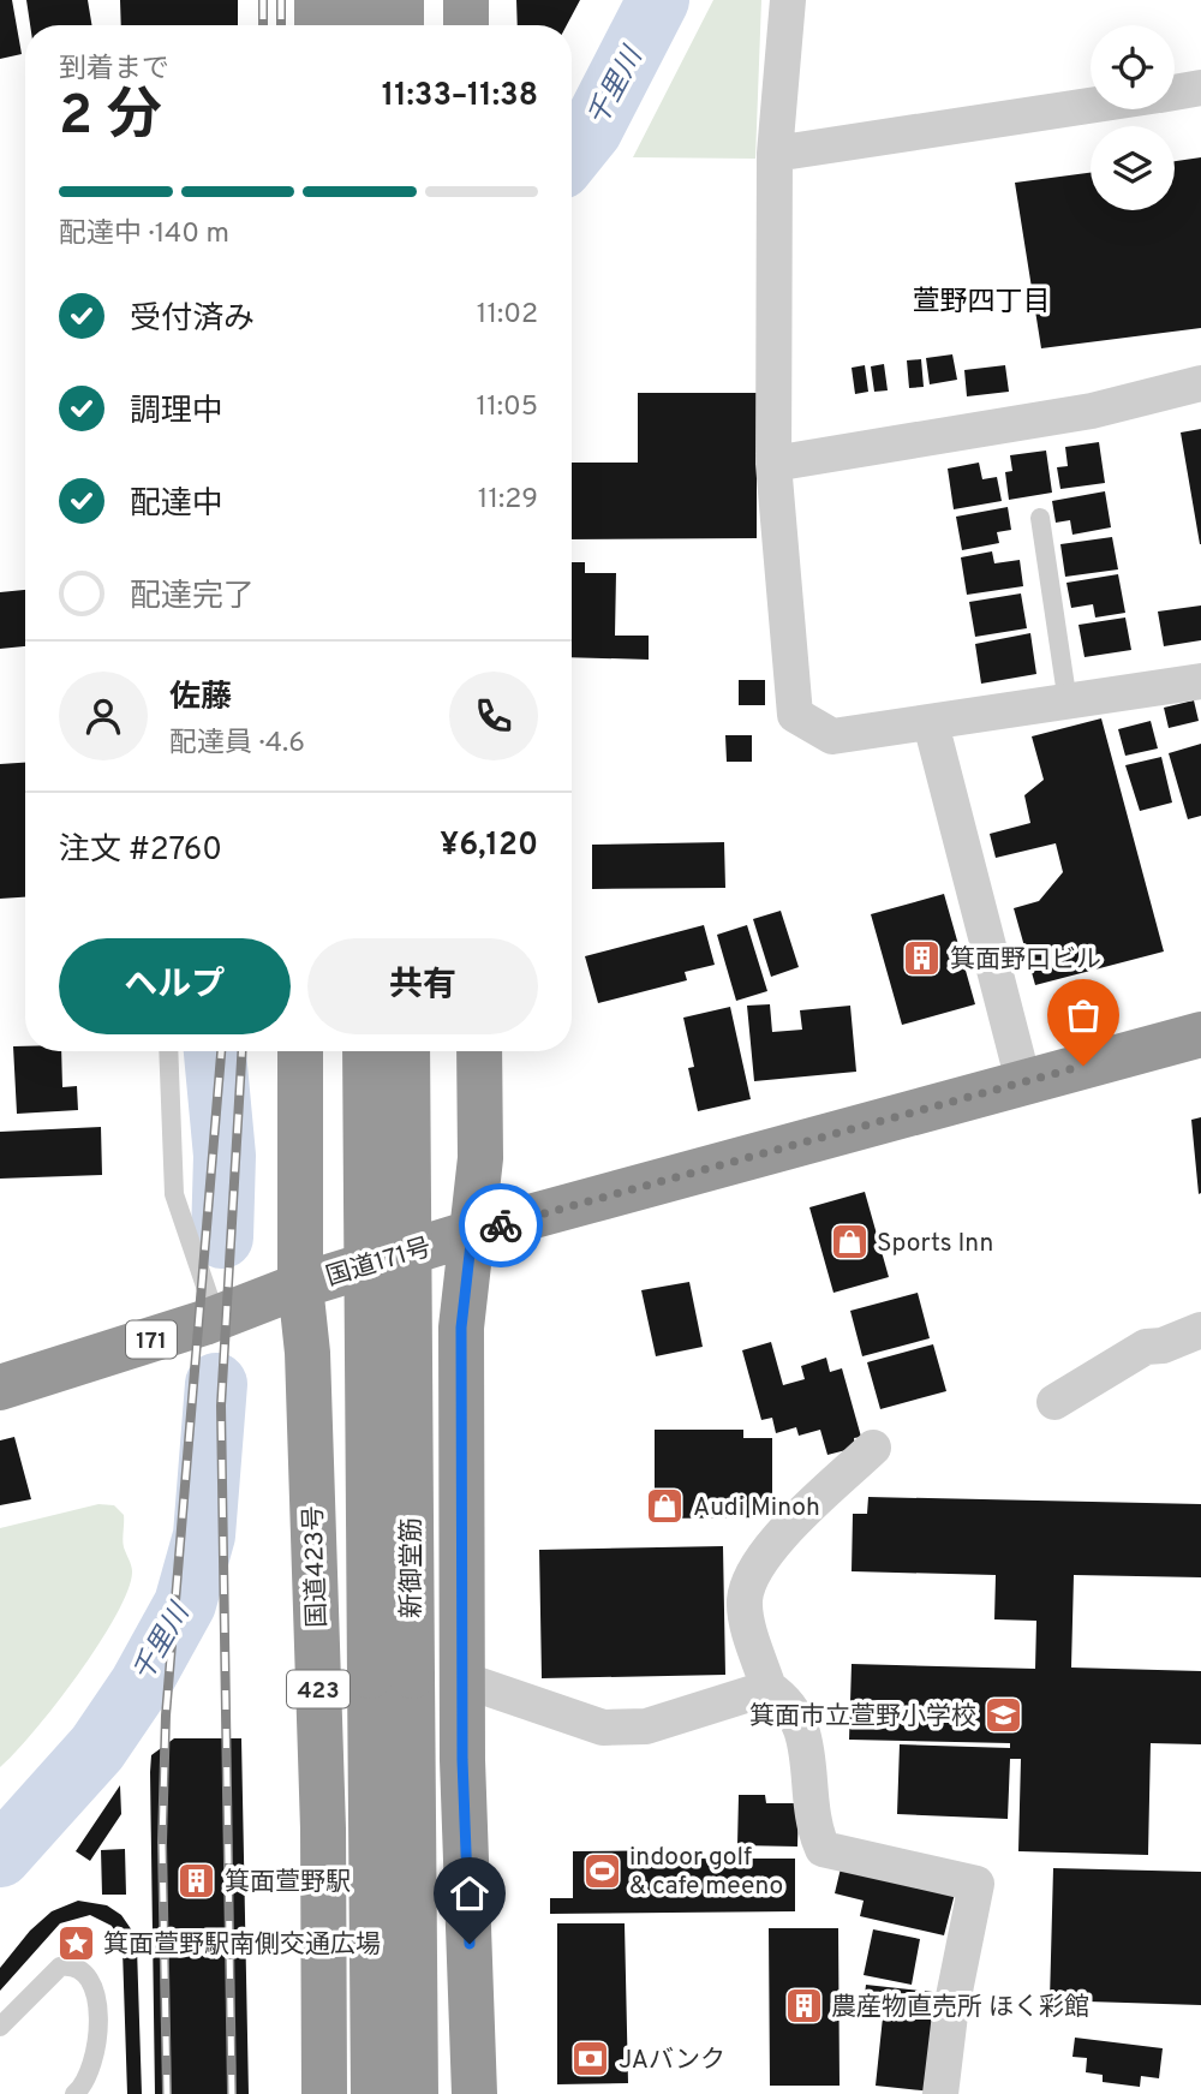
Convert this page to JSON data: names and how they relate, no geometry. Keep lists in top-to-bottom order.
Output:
{
  "streets": {
    "highway": [
      "国道171号",
      "171",
      "国道423号",
      "新御堂筋",
      "423"
    ]
  },
  "crossings": [
    ["国道171号", "国道423号"]
  ],
  "districts": ["萱野四丁目"],
  "water": ["千里川"],
  "places": {
    "building": ["箕面野口ビル", "箕面萱野駅", "農産物直売所 ほく彩館"],
    "shop": ["Sports Inn", "Audi Minoh"],
    "school or university": ["箕面市立萱野小学校"],
    "sports": ["indoor golf & cafe meeno"],
    "place": ["箕面萱野駅南側交通広場"],
    "bank": ["JAバンク"]
  },
  "page": {
    "heading": ["2 分", "到着まで", "11:33–11:38"],
    "panel": [
      "佐藤",
      "配達員 · 4.6",
      "注文 #2760",
      "¥6,120"
    ],
    "bar": "配達中 · 140 m",
    "list": [
      ["受付済み", "11:02"],
      ["調理中", "11:05"],
      ["配達中", "11:29"],
      "配達完了"
    ],
    "buttons": ["ヘルプ", "共有"]
  }
}
